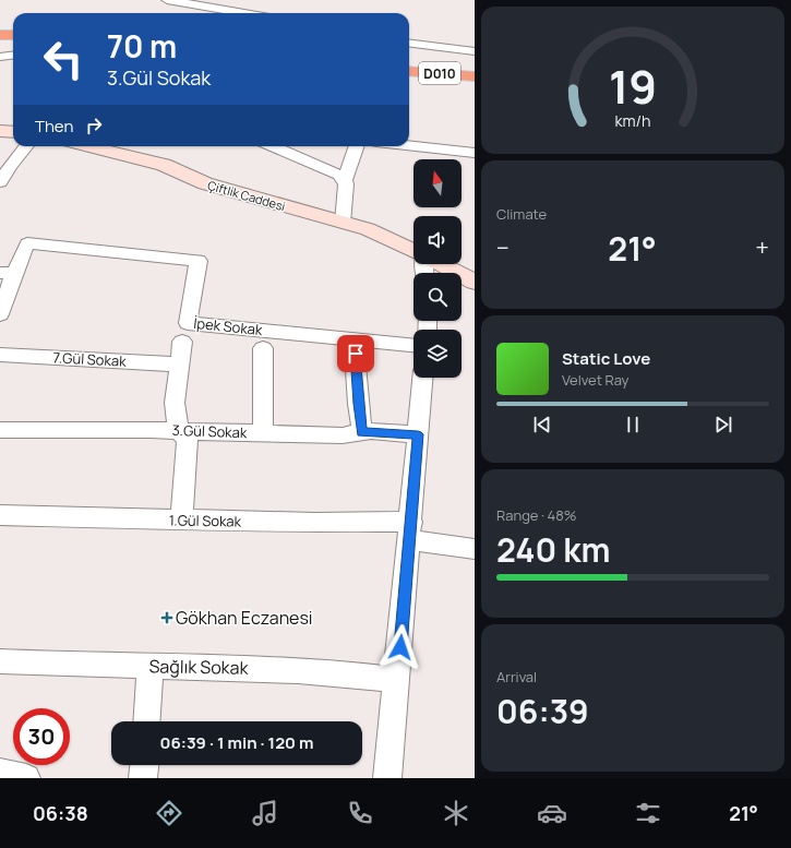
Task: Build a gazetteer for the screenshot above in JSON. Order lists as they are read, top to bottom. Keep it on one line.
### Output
{"streets":{"highway":["D010"],"street":["Çiftlik Caddesi","İpek Sokak","7.Gül Sokak","3.Gül Sokak","1.Gül Sokak","Sağlık Sokak"]},"places":{"health":["Gökhan Eczanesi"]},"north":"top","page":{"turn":["70 m","3.Gül Sokak"],"then":"Then","tile":["Climate",["Range · 48%","240 km"],["Arrival","06:39"]],"heat":["−","21°","+"],"song":["Static Love","Velvet Ray"],"limit":"30","trip":"06:39 · 1 min · 120 m","tabs":["06:38","21°"],"gauge":["19","km/h"]}}
